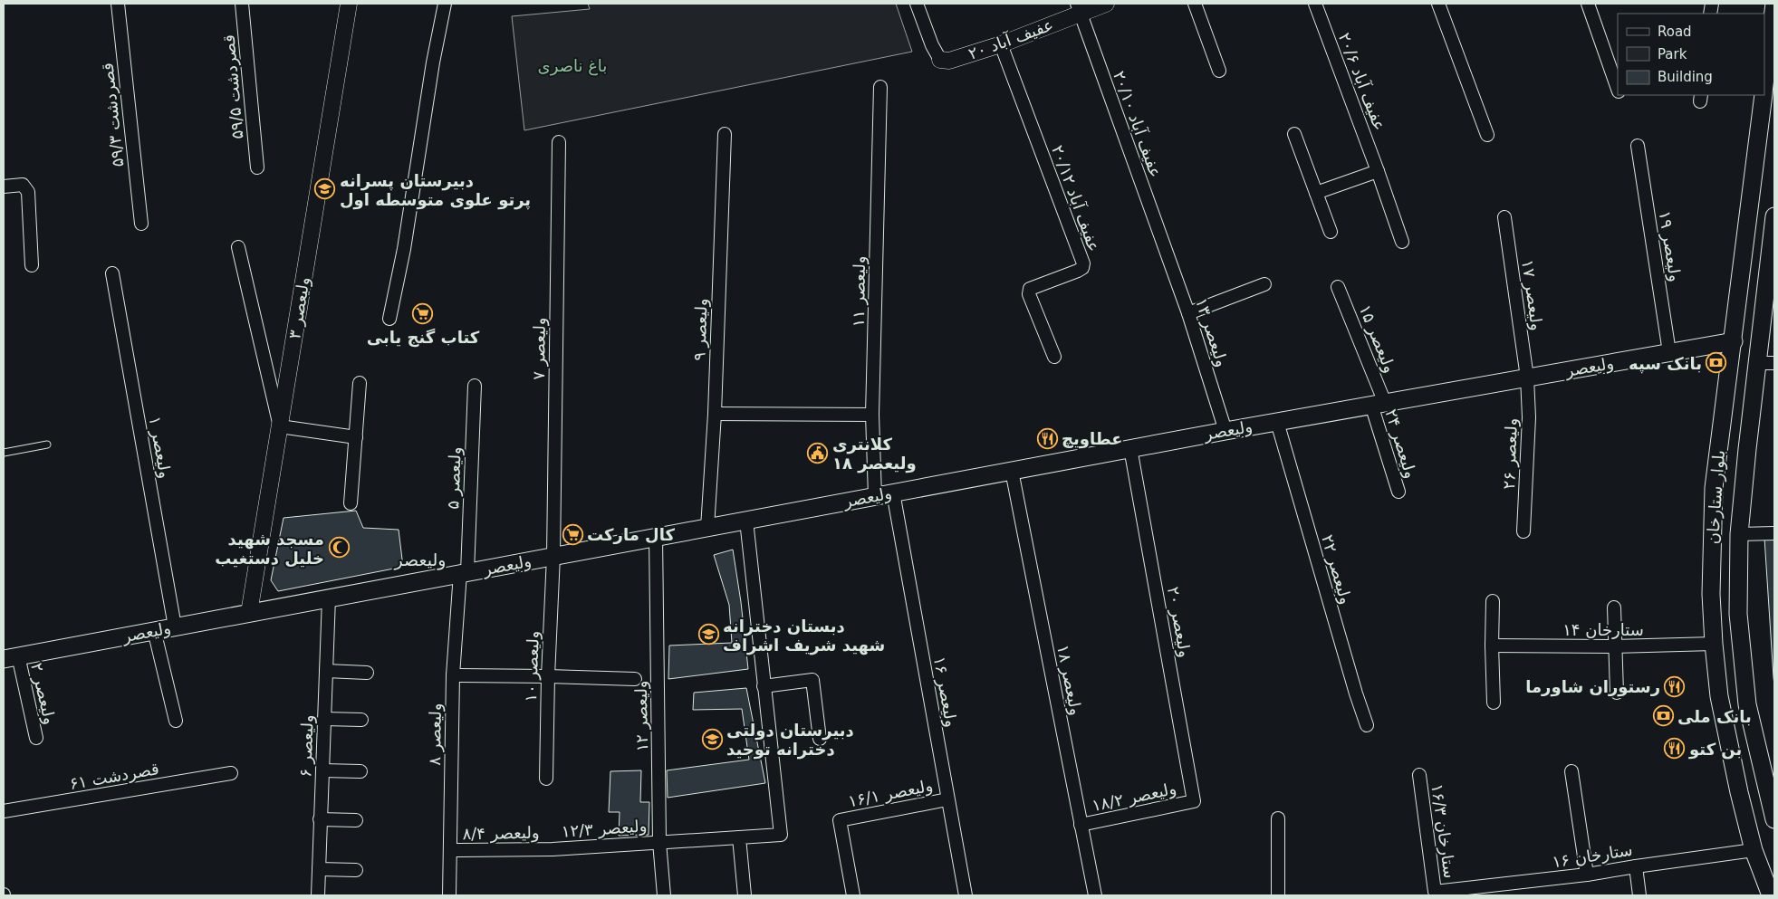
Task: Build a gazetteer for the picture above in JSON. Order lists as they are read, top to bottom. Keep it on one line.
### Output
{"streets":{"main road":["ولیعصر","بلوار ستارخان"],"street":["عفیف آباد ۲۰","عفیف آباد ۲۰/۶","۵۹/۵ قصردشت","۵۹/۳ قصردشت","عفیف آباد ۲۰/۱۰","عفیف آباد ۲۰/۱۲","۱۹ ولیعصر","۱۱ ولیعصر","۱۷ ولیعصر","۳ ولیعصر","۹ ولیعصر","۱۳ ولیعصر","۱۵ ولیعصر","۷ ولیعصر","۲۴ ولیعصر","۱ ولیعصر","۲۶ ولیعصر","۵ ولیعصر","۲۲ ولیعصر","۲۰ ولیعصر","۱۴ ستارخان","۱۰ ولیعصر","۱۸ ولیعصر","۱۶ ولیعصر","۲ ولیعصر","۱۲ ولیعصر","۸ ولیعصر","۶ ولیعصر","۶۱ قصردشت","۱۶/۱ ولیعصر","۱۸/۲ ولیعصر","۱۲/۳ ولیعصر","۱۶/۳ ستارخان","۸/۴ ولیعصر","۱۶ ستارخان"]},"crossings":[["عفیف آباد ۲۰","عفیف آباد ۲۰/۱۰"],["عفیف آباد ۲۰","عفیف آباد ۲۰/۱۲"],["عفیف آباد ۲۰/۱۰","۱۳ ولیعصر"],["۱۹ ولیعصر","ولیعصر"],["۱۱ ولیعصر","ولیعصر"],["۱۷ ولیعصر","ولیعصر"],["۱۷ ولیعصر","۲۶ ولیعصر"],["۳ ولیعصر","ولیعصر"],["۹ ولیعصر","ولیعصر"],["۱۳ ولیعصر","ولیعصر"],["۱۵ ولیعصر","ولیعصر"],["۱۵ ولیعصر","۲۴ ولیعصر"],["۷ ولیعصر","ولیعصر"],["۷ ولیعصر","۱۰ ولیعصر"],["ولیعصر","۲۴ ولیعصر"],["ولیعصر","۱ ولیعصر"],["ولیعصر","۲۶ ولیعصر"],["ولیعصر","۵ ولیعصر"],["ولیعصر","بلوار ستارخان"],["ولیعصر","۲۲ ولیعصر"],["ولیعصر","۲۰ ولیعصر"],["ولیعصر","۱۰ ولیعصر"],["ولیعصر","۱۸ ولیعصر"],["ولیعصر","۱۶ ولیعصر"],["ولیعصر","۲ ولیعصر"],["ولیعصر","۱۲ ولیعصر"],["ولیعصر","۸ ولیعصر"],["ولیعصر","۶ ولیعصر"],["۵ ولیعصر","۸ ولیعصر"],["بلوار ستارخان","۱۴ ستارخان"],["بلوار ستارخان","۱۶ ستارخان"],["۲۰ ولیعصر","۱۸/۲ ولیعصر"],["۱۸ ولیعصر","۱۸/۲ ولیعصر"],["۱۶ ولیعصر","۱۶/۱ ولیعصر"],["۱۲ ولیعصر","۱۲/۳ ولیعصر"],["۸ ولیعصر","۸/۴ ولیعصر"],["۱۲/۳ ولیعصر","۸/۴ ولیعصر"],["۱۶/۳ ستارخان","۱۶ ستارخان"]],"districts":["ولیعصر"],"parks":["باغ ناصری"],"places":{"school or university":["دبیرستان پسرانه پرتو علوی متوسطه اول","دبستان دخترانه شهید شریف اشراف","دبیرستان دولتی دخترانه توحید"],"supermarket":["کتاب گنج یابی","کال مارکت"],"bank":["بانک سپه","بانک ملی"],"restaurant":["عطاویچ","رستوران شاورما","بن کتو"],"public building":["کلانتری ۱۸ ولیعصر"],"mosque":["مسجد شهید خلیل دستغیب"]},"legend":["Road","Park","Building"]}
